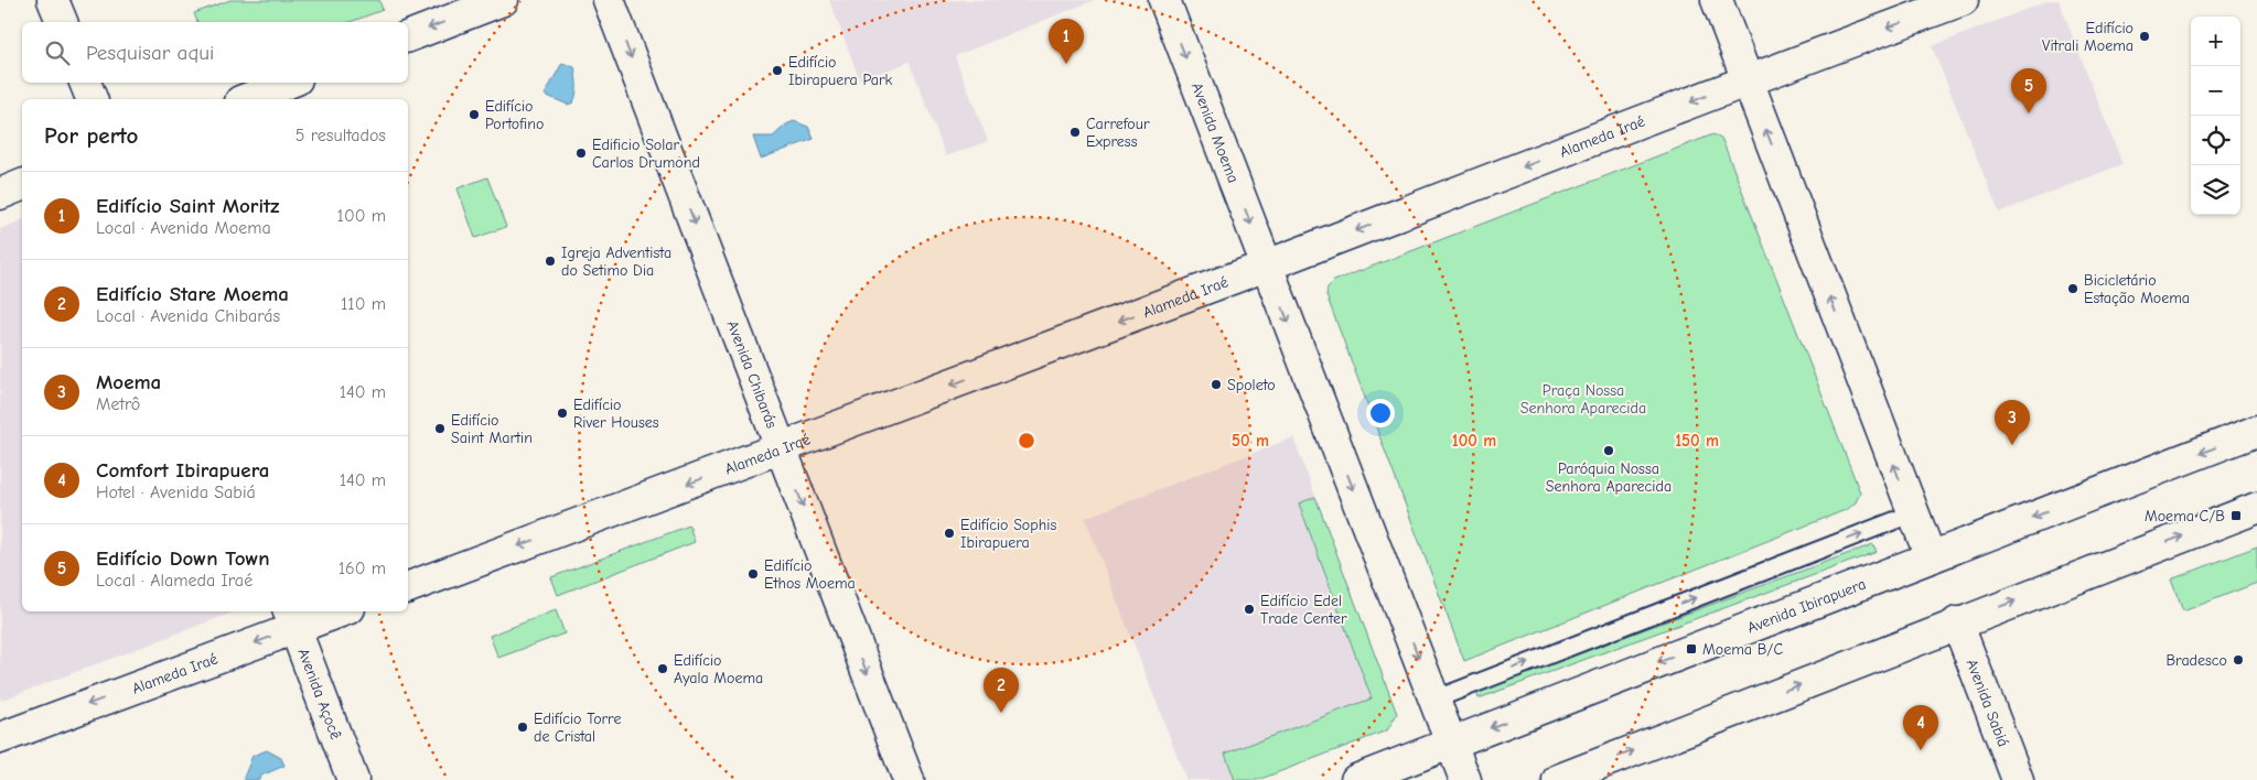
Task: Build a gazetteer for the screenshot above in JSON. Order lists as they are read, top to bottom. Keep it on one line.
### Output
{"streets":{"street":["Avenida Moema","Alameda Iraé","Avenida Chibarás","Avenida Ibirapuera","Avenida Açocê","Avenida Sabiá"]},"crossings":[["Avenida Moema","Alameda Iraé"],["Alameda Iraé","Avenida Chibarás"],["Alameda Iraé","Avenida Açocê"]],"one_way":["Avenida Moema","Alameda Iraé","Avenida Chibarás"],"parks":["Praça Nossa Senhora Aparecida"],"places":{"other":["Edifício Vitrali Moema","Edifício Ibirapuera Park","Edifício Portofino","Carrefour Express","Edificio Solar Carlos Drumond","Igreja Adventista do Setimo Dia","Bicicletário Estação Moema","Spoleto","Edifício River Houses","Edifício Saint Martin","Paróquia Nossa Senhora Aparecida","Edifício Sophis Ibirapuera","Edifício Ethos Moema","Edifício Edel Trade Center","Bradesco","Edifício Ayala Moema","Edifício Torre de Cristal"],"transit":["Moema C/B","Moema B/C"]},"page":{"map_buttons":["+","−"],"pins":["1","5","3","2","4"],"search":"Pesquisar aqui","heading":["Por perto","5 resultados"],"list":[{"mark":"1","name":"Edifício Saint Moritz","note":"Local · Avenida Moema","value":"100 m"},{"mark":"2","name":"Edifício Stare Moema","note":"Local · Avenida Chibarás","value":"110 m"},{"mark":"3","name":"Moema","note":"Metrô","value":"140 m"},{"mark":"4","name":"Comfort Ibirapuera","note":"Hotel · Avenida Sabiá","value":"140 m"},{"mark":"5","name":"Edifício Down Town","note":"Local · Alameda Iraé","value":"160 m"}]},"rings":["50 m","100 m","150 m"]}
